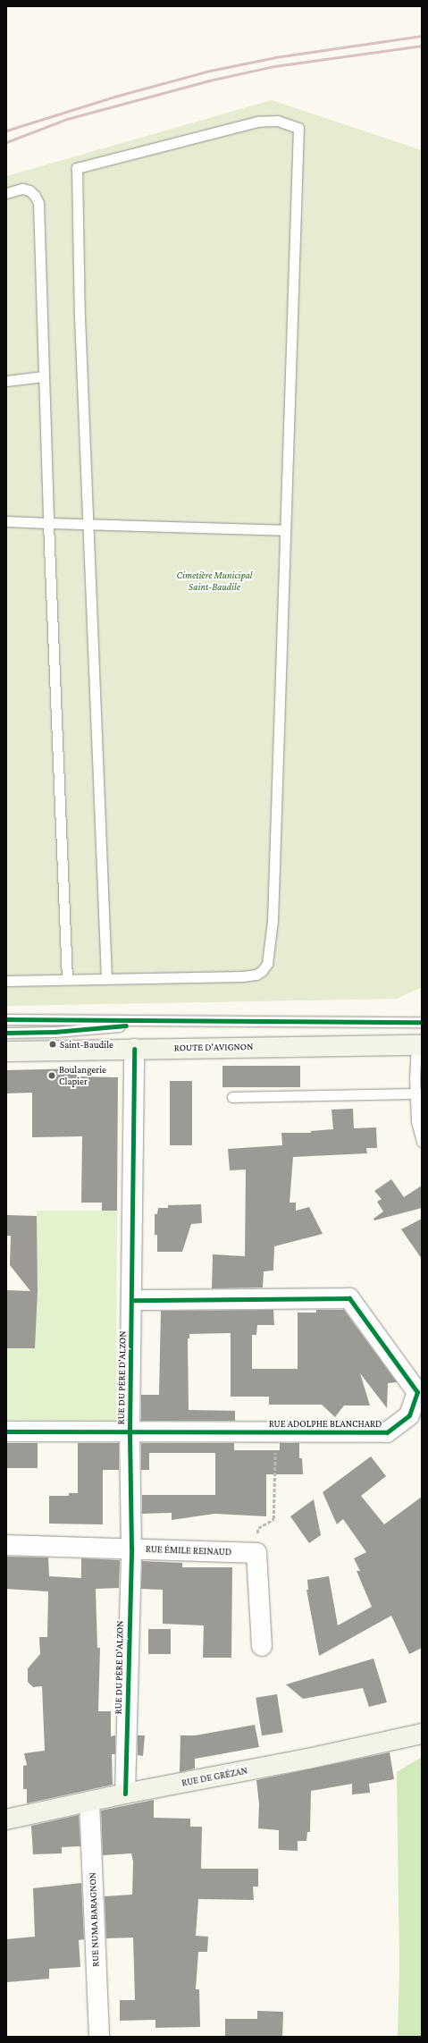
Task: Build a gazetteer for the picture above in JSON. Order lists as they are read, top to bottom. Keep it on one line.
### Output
{"streets":{"street":["ROUTE D'AVIGNON","RUE DU PÈRE D'ALZON","RUE ADOLPHE BLANCHARD","RUE ÉMILE REINAUD","RUE DE GRÉZAN","RUE NUMA BARAGNON"]},"crossings":[["ROUTE D'AVIGNON","RUE DU PÈRE D'ALZON"],["RUE DU PÈRE D'ALZON","RUE ADOLPHE BLANCHARD"],["RUE DU PÈRE D'ALZON","RUE ÉMILE REINAUD"],["RUE DU PÈRE D'ALZON","RUE DE GRÉZAN"],["RUE DE GRÉZAN","RUE NUMA BARAGNON"]],"parks":["Cimetière Municipal Saint-Baudile"],"places":["Saint-Baudile","Boulangerie Clapier"]}
